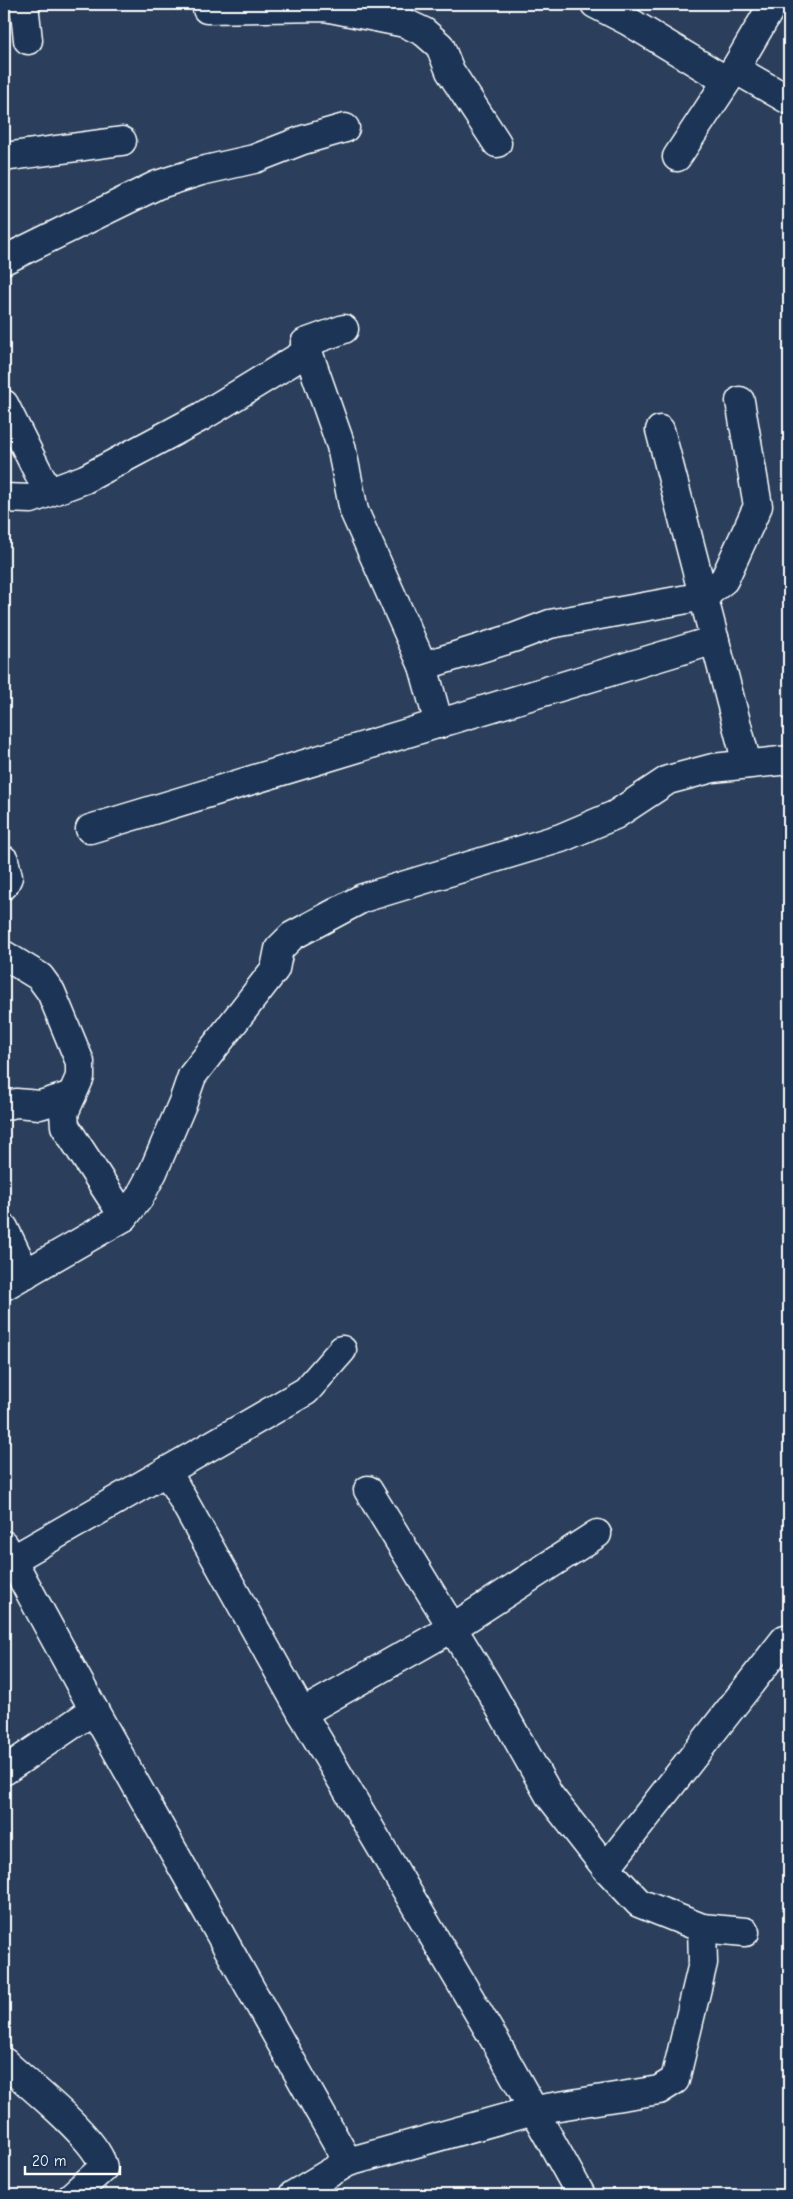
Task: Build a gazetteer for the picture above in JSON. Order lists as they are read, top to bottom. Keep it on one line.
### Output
{"scale_bar":"20 m"}
